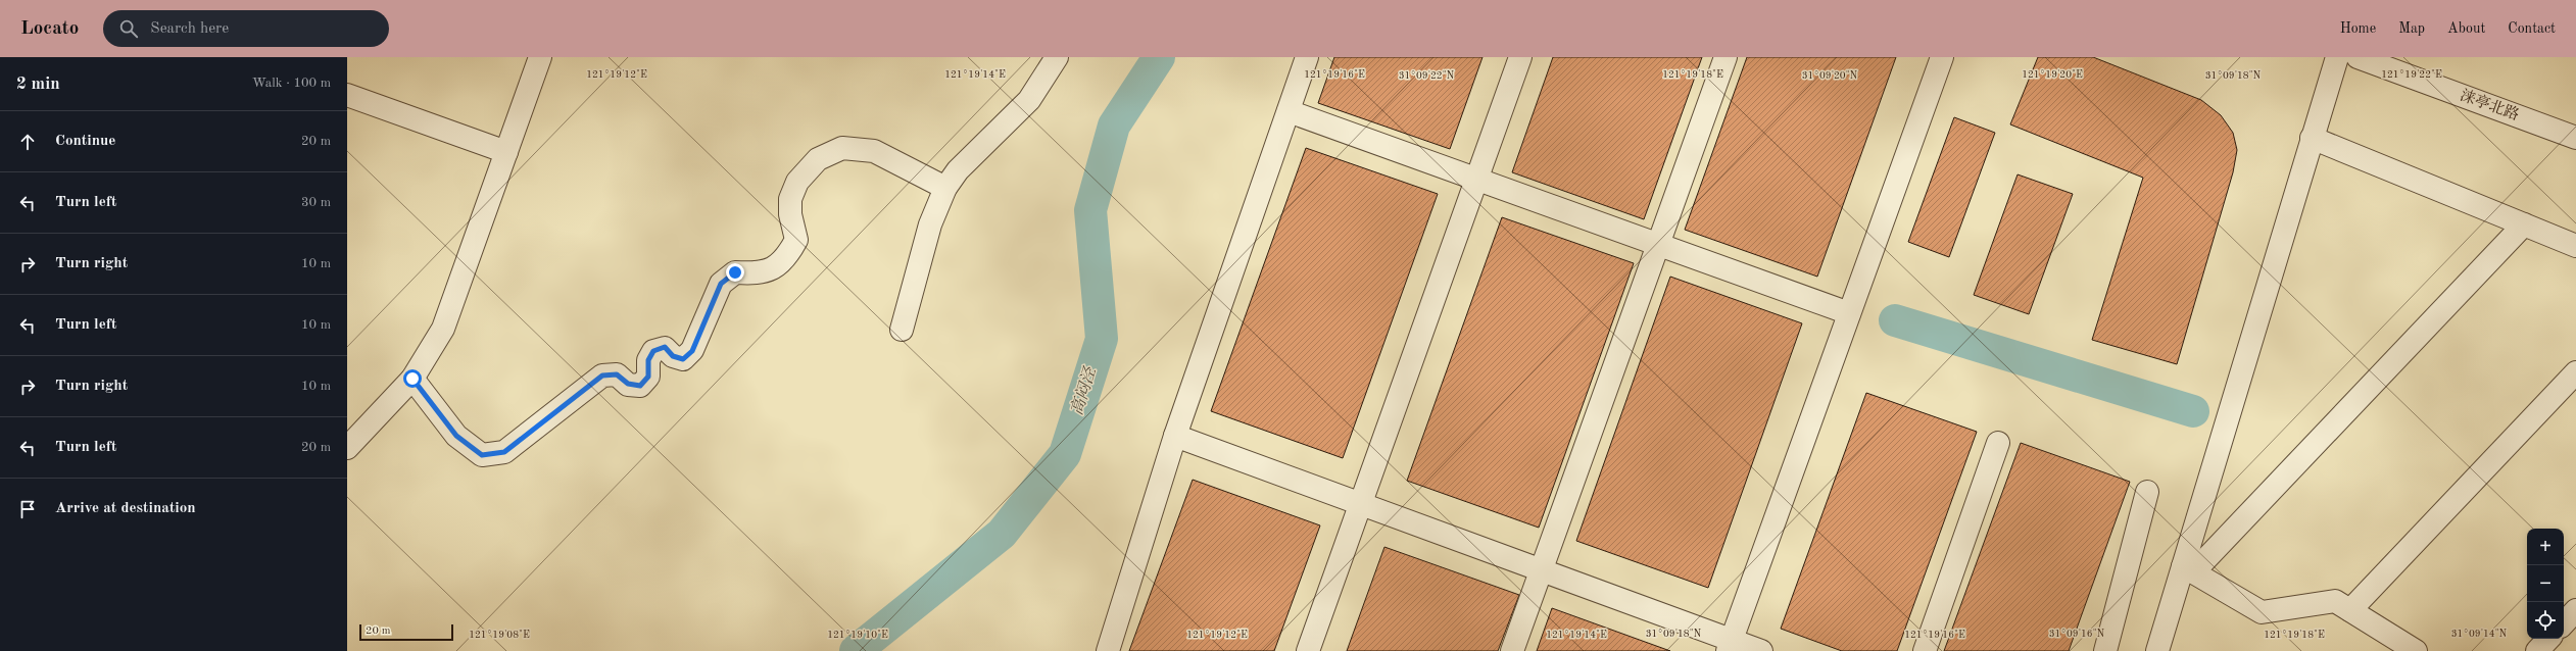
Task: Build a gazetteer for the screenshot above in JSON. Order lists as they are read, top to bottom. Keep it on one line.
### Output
{"streets":{"street":["涞亭北路"]},"water":["高闷泾"],"scale_bar":"20 m","page":{"header":"Locato","search":"Search here","nav":["Home","Map","About","Contact"],"heading":["2 min","Walk · 100 m"],"list":[["Continue","20 m"],["Turn left","30 m"],["Turn right","10 m"],["Turn left","10 m"],["Turn right","10 m"],["Turn left","20 m"],"Arrive at destination"],"map_buttons":["+","−"],"scale":"20 m"},"coordinates":["121°19'20\"E","121°19'12\"E","121°19'14\"E","121°19'16\"E","121°19'18\"E","121°19'22\"E","31°09'22\"N","31°09'20\"N","31°09'18\"N","31°09'16\"N","31°09'14\"N","121°19'08\"E","121°19'10\"E"]}
